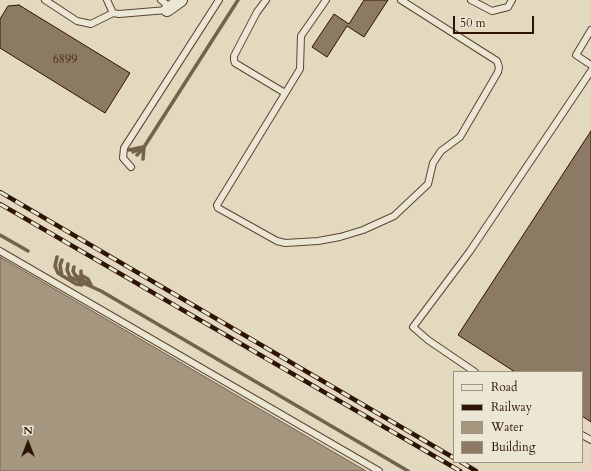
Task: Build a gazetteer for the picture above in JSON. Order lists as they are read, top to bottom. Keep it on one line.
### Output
{"house_numbers":["6899"],"legend":["Road","Railway","Water","Building"],"scale_bar":"50 m","north":"top"}
